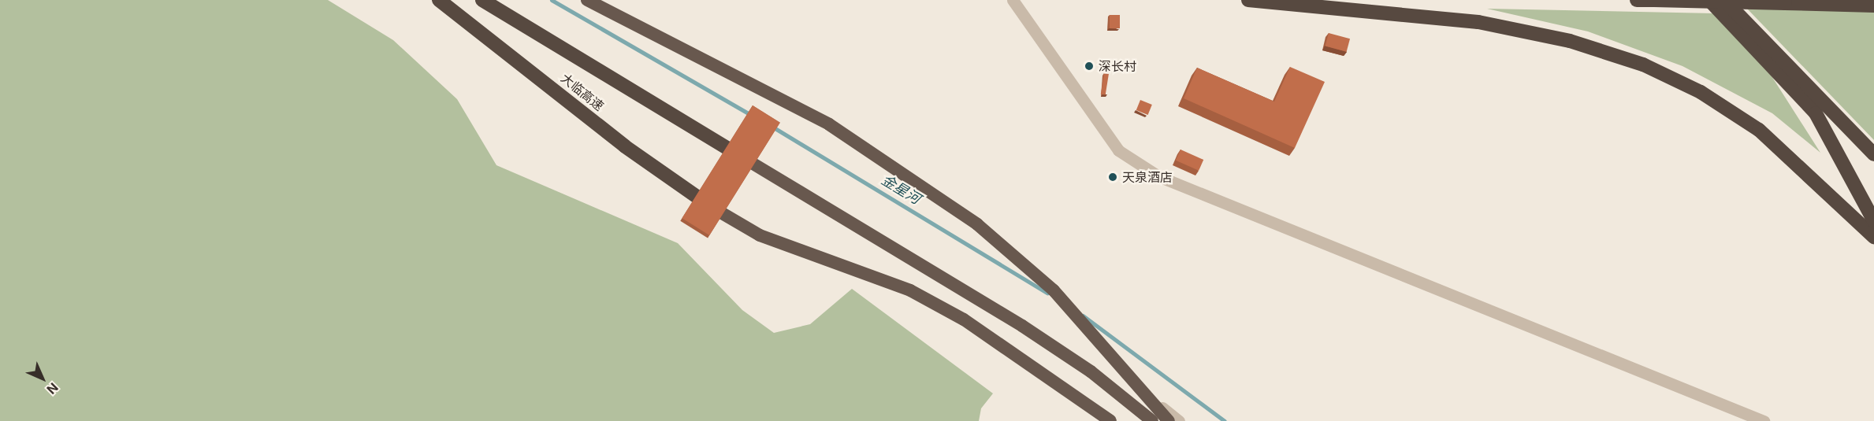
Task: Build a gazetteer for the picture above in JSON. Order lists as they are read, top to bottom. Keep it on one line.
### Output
{"streets":{"highway":["大临高速"]},"water":["金星河"],"places":["深长村","天泉酒店"],"north":"bottom right"}
